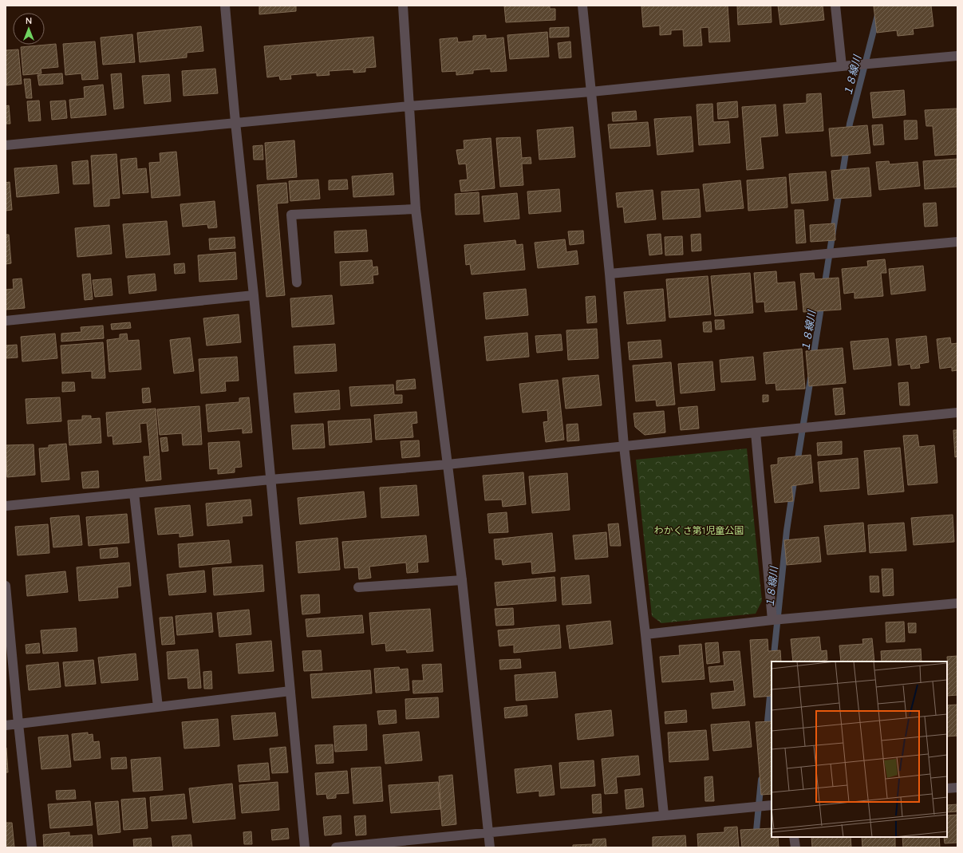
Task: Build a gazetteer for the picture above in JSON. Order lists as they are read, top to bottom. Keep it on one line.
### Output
{"water":["１８線川"],"parks":["わかくさ第1児童公園"],"north":"top"}
